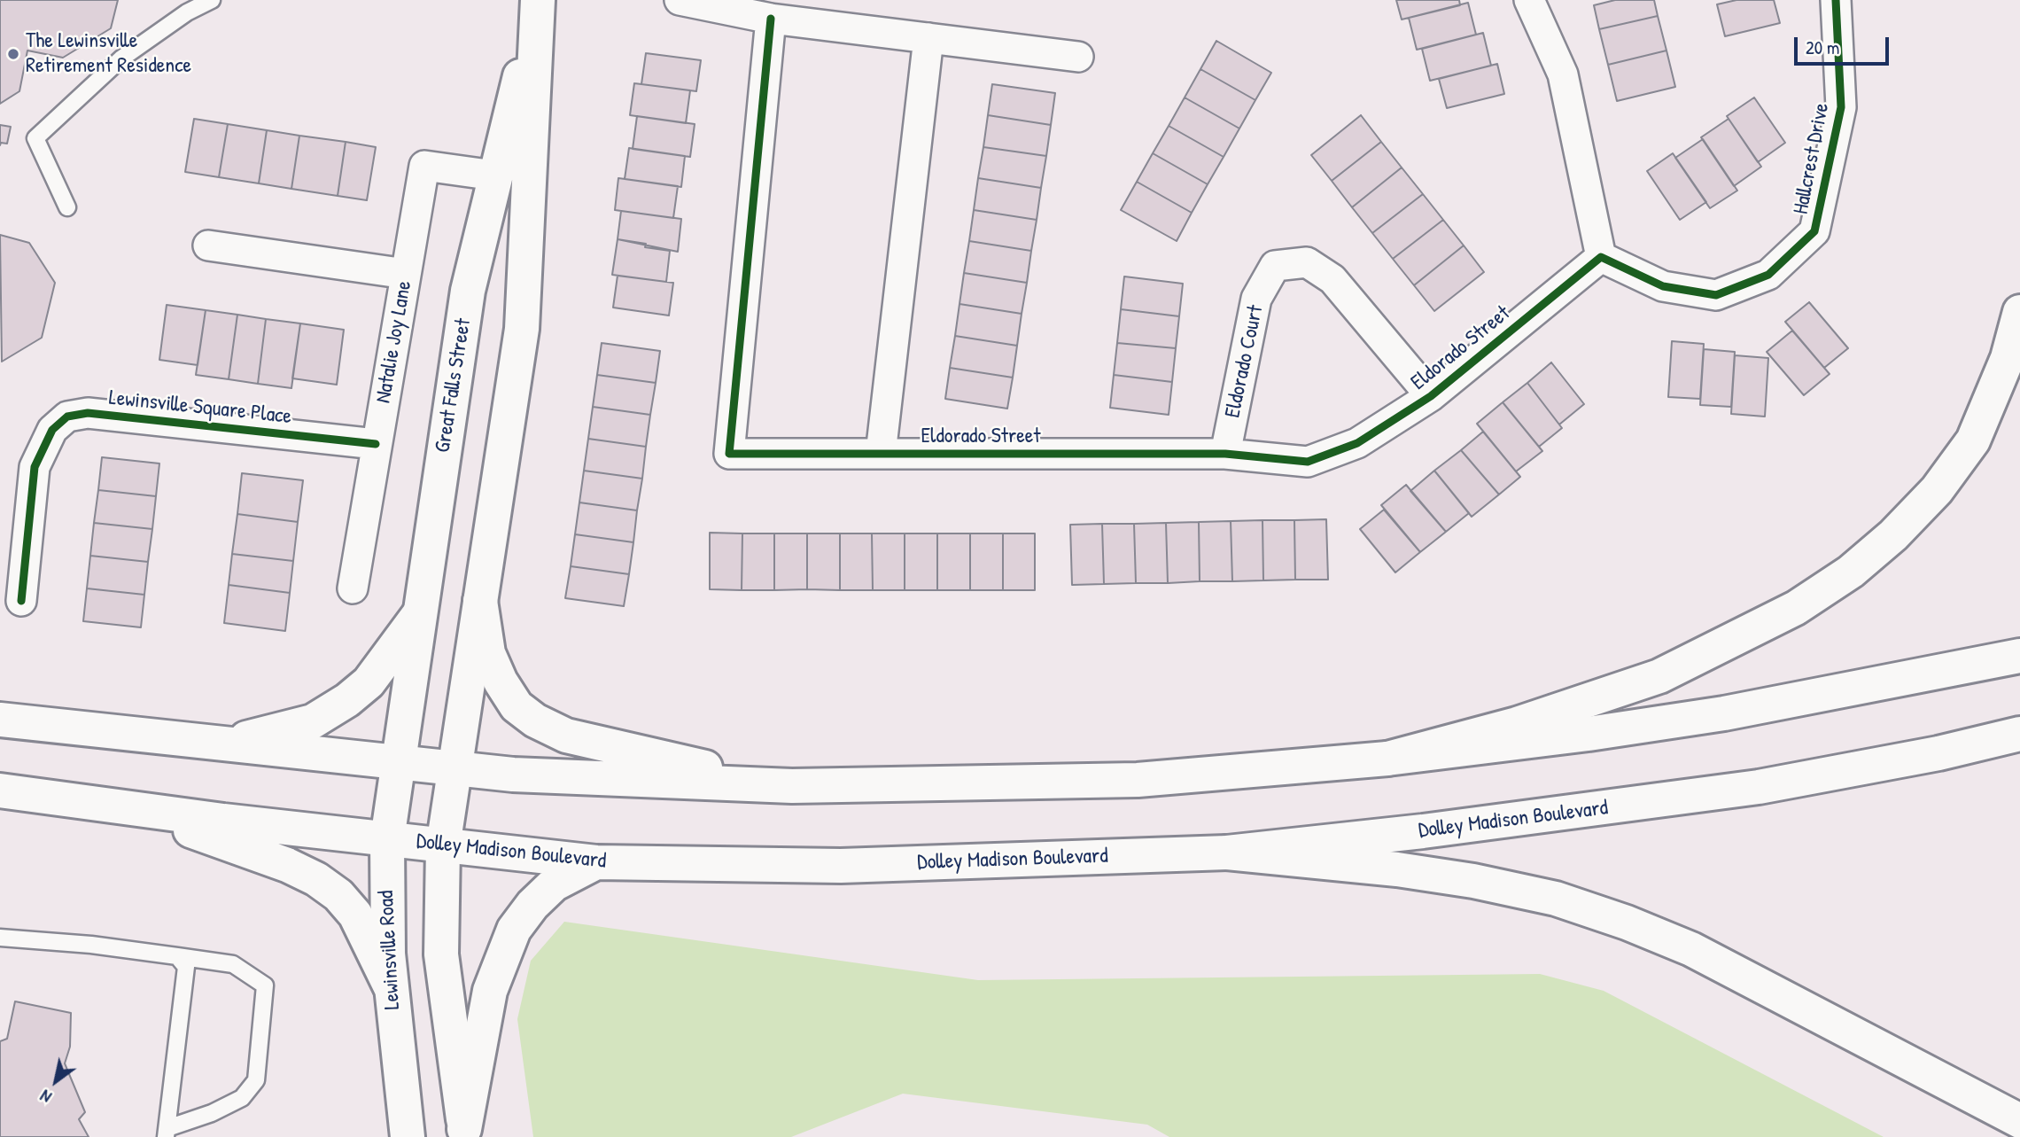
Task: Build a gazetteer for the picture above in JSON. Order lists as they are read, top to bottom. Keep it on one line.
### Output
{"streets":{"main road":["Great Falls Street","Dolley Madison Boulevard","Lewinsville Road"],"street":["Hallcrest Drive","Natalie Joy Lane","Eldorado Street","Eldorado Court","Lewinsville Square Place"]},"crossings":[["Hallcrest Drive","Eldorado Street"],["Natalie Joy Lane","Great Falls Street"],["Natalie Joy Lane","Lewinsville Square Place"],["Eldorado Street","Eldorado Court"],["Great Falls Street","Lewinsville Road"],["Dolley Madison Boulevard","Lewinsville Road"]],"places":["The Lewinsville Retirement Residence"],"scale_bar":"20 m","north":"bottom left"}
